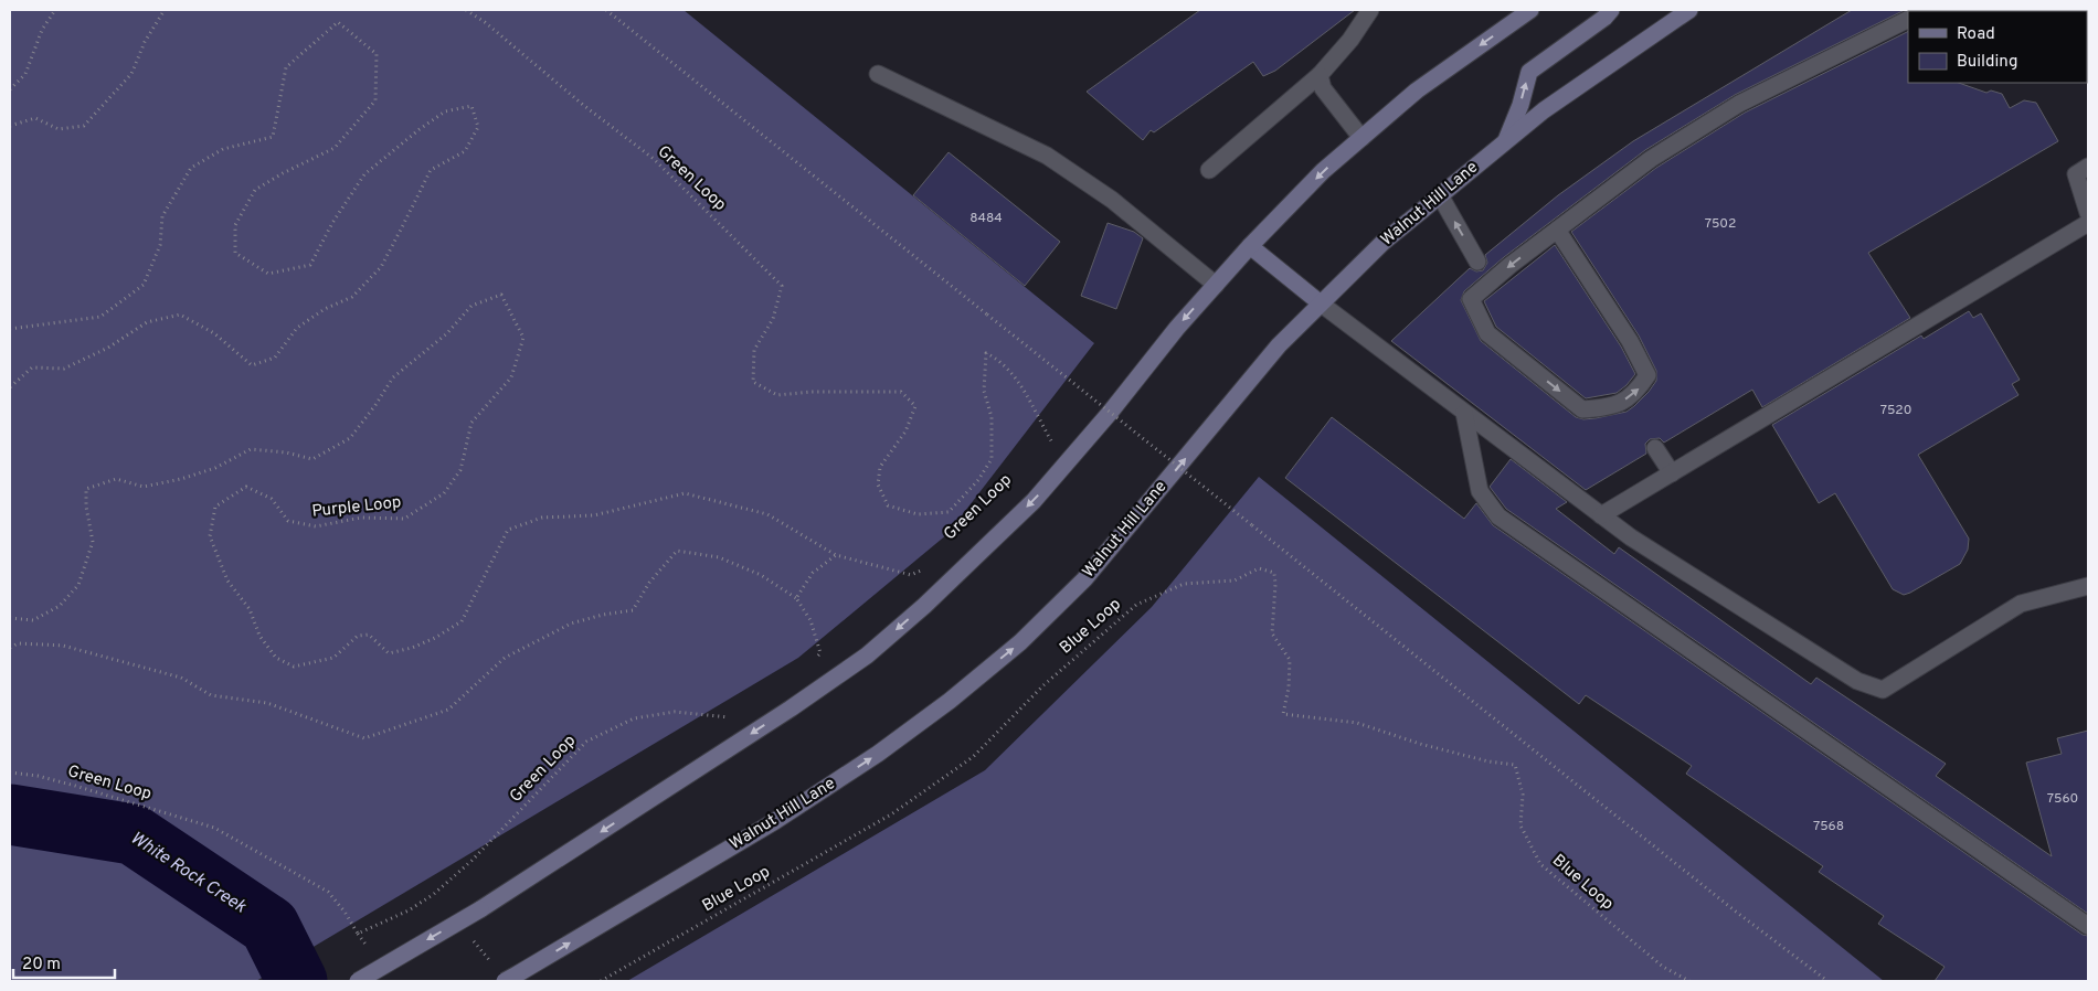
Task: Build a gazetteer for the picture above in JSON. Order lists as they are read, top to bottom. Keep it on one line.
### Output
{"streets":{"main road":["Walnut Hill Lane"],"path":["Green Loop","Purple Loop","Blue Loop"]},"water":["White Rock Creek"],"house_numbers":["8484","7502","7520","7560","7568"],"legend":["Road","Building"],"scale_bar":"20 m"}
